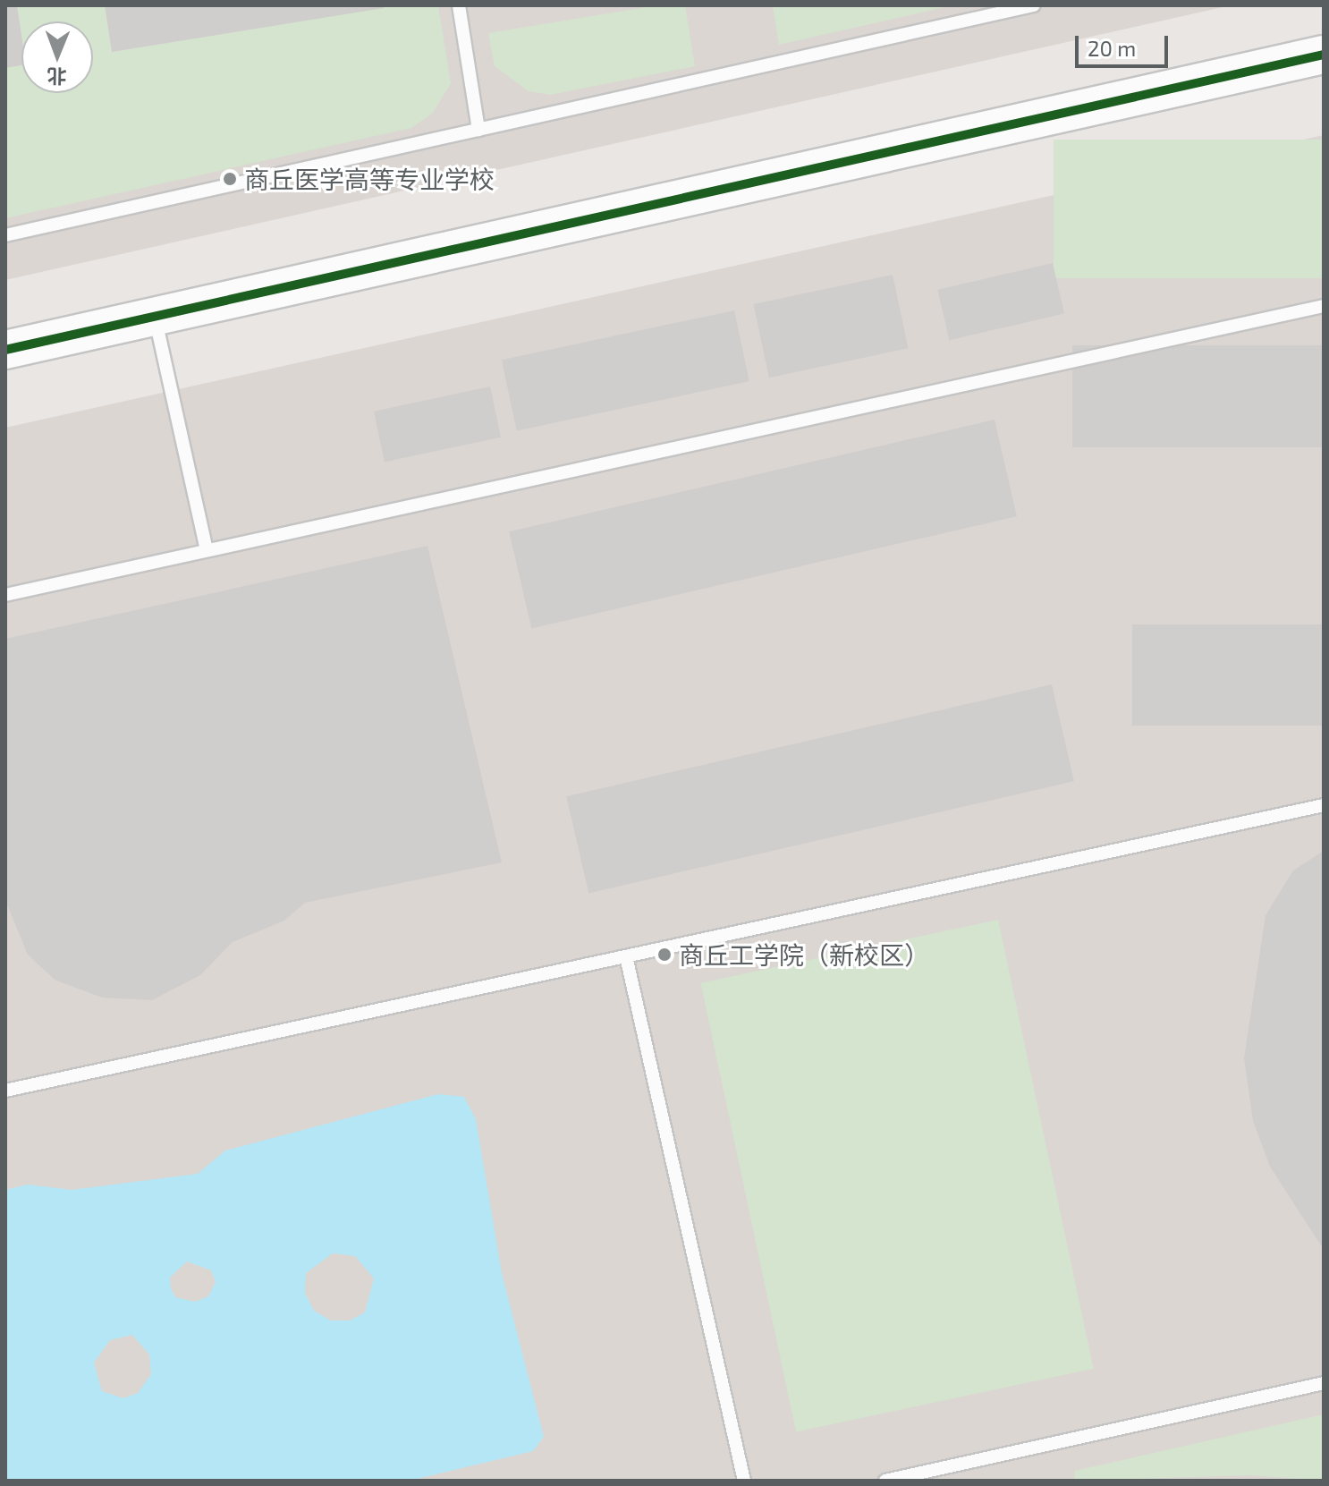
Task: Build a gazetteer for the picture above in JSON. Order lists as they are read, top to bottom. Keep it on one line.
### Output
{"places":["商丘医学高等专业学校","商丘工学院（新校区）"],"scale_bar":"20 m","north":"bottom"}
